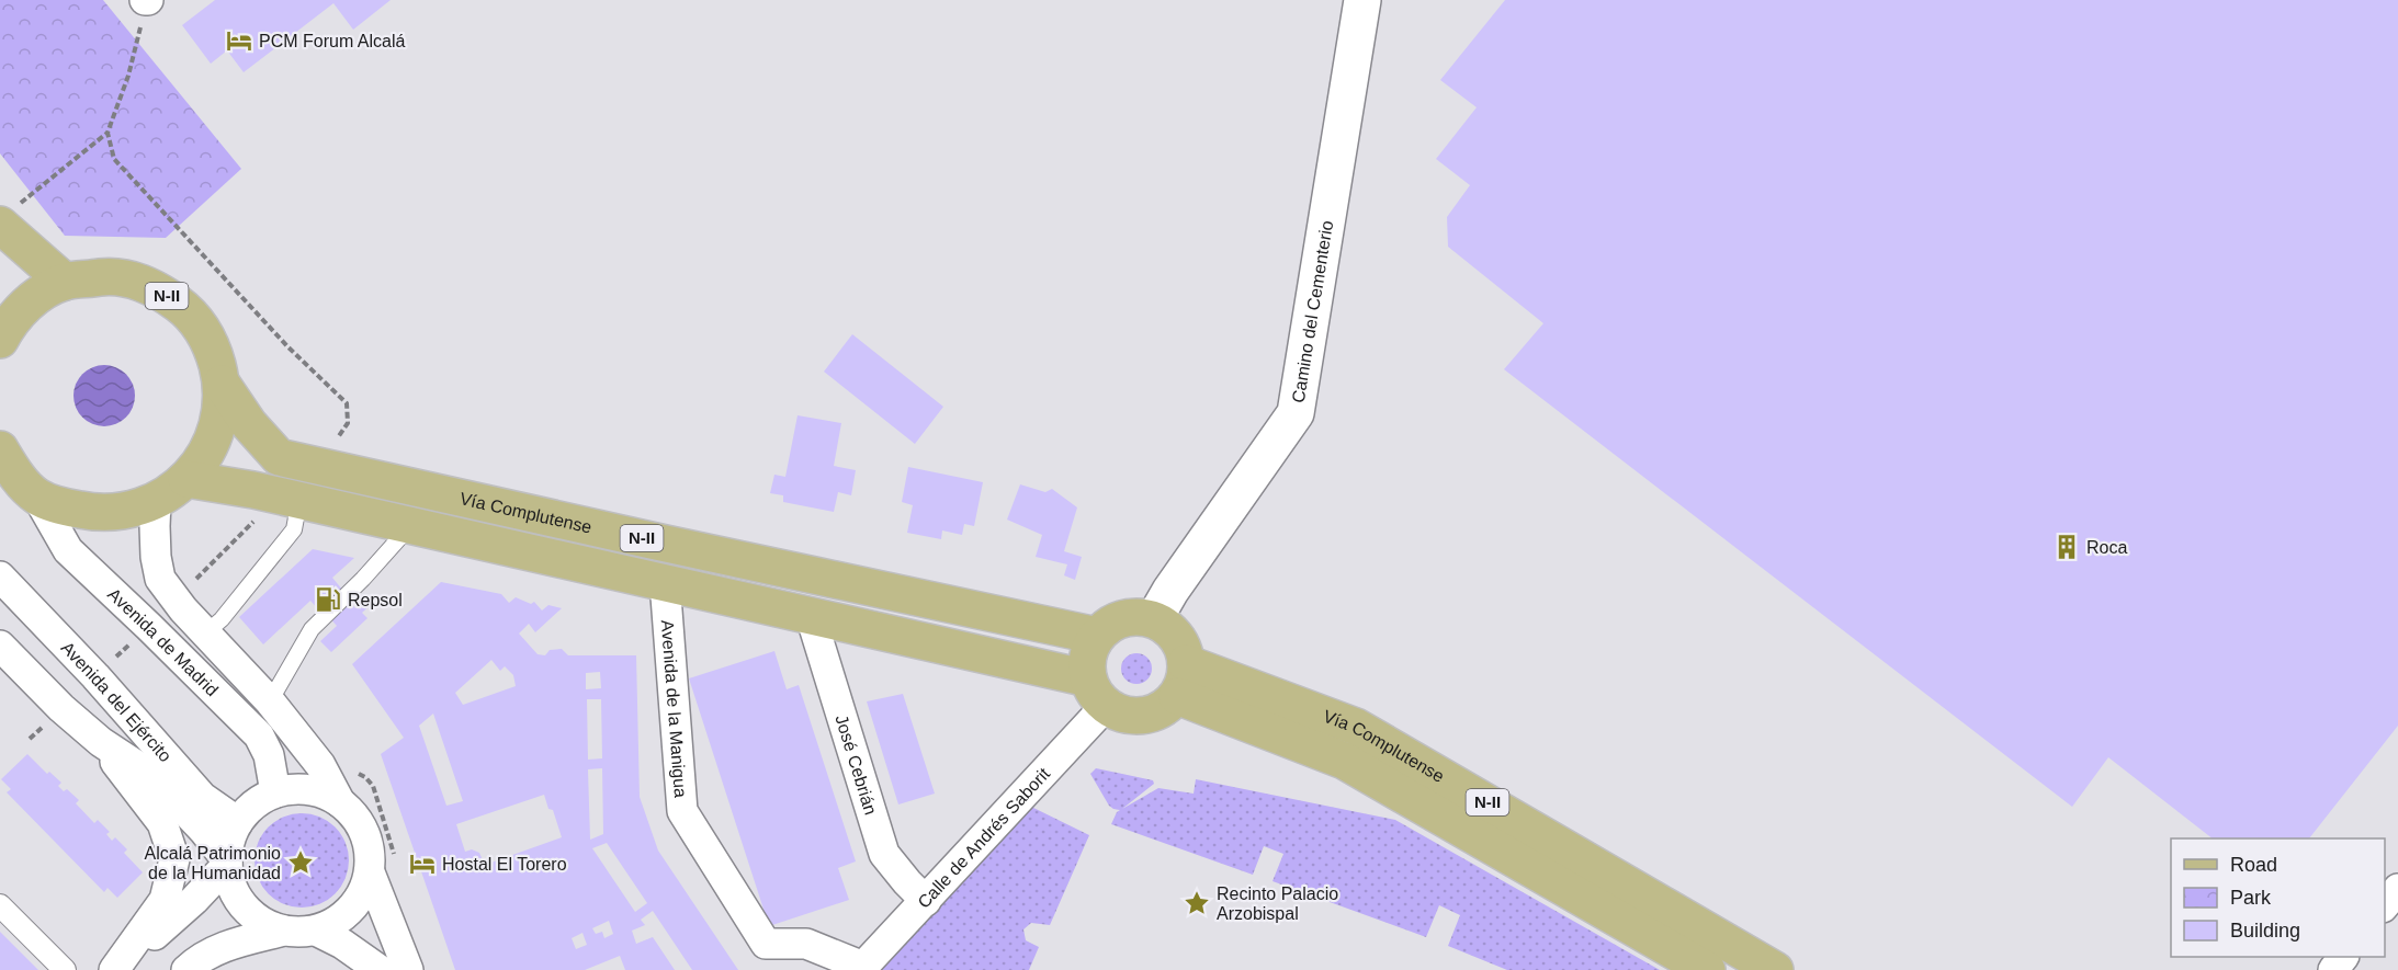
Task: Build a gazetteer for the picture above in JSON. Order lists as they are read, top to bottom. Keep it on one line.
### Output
{"streets":{"main road":["N-II","Vía Complutense"],"street":["Camino del Cementerio","Avenida de Madrid","Avenida del Ejército","Avenida de la Manigua","José Cebrián","Calle de Andrés Saborit"]},"crossings":[["N-II","Camino del Cementerio"],["N-II","Vía Complutense"],["N-II","Avenida de Madrid"],["N-II","Avenida de la Manigua"],["N-II","José Cebrián"],["N-II","Calle de Andrés Saborit"],["Camino del Cementerio","Vía Complutense"],["Camino del Cementerio","Calle de Andrés Saborit"],["Vía Complutense","Calle de Andrés Saborit"],["Avenida de Madrid","Avenida del Ejército"],["Avenida de la Manigua","Calle de Andrés Saborit"],["José Cebrián","Calle de Andrés Saborit"]],"places":{"hotel":["PCM Forum Alcalá","Hostal El Torero"],"building":["Roca"],"fuel station":["Repsol"],"place":["Alcalá Patrimonio de la Humanidad","Recinto Palacio Arzobispal"]},"legend":["Road","Park","Building"]}
